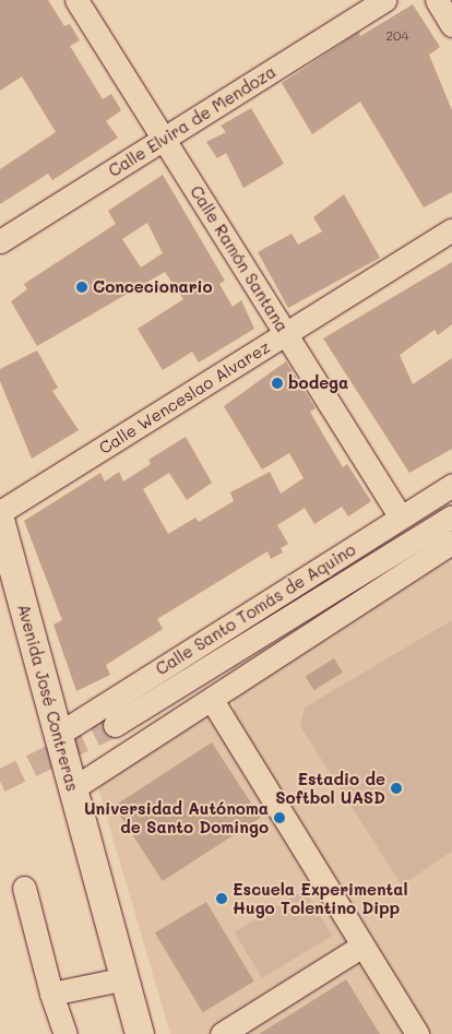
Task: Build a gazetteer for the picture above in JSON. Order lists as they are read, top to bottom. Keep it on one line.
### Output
{"streets":{"main road":["Avenida José Contreras"],"street":["Calle Elvira de Mendoza","Calle Ramón Santana","Calle Wenceslao Alvarez","Calle Santo Tomás de Aquino"]},"crossings":[["Calle Elvira de Mendoza","Calle Ramón Santana"],["Calle Ramón Santana","Calle Wenceslao Alvarez"],["Calle Ramón Santana","Calle Santo Tomás de Aquino"],["Calle Santo Tomás de Aquino","Avenida José Contreras"]],"places":["Concecionario","bodega","Estadio de Softbol UASD","Universidad Autónoma de Santo Domingo","Escuela Experimental Hugo Tolentino Dipp"],"house_numbers":["204"]}
